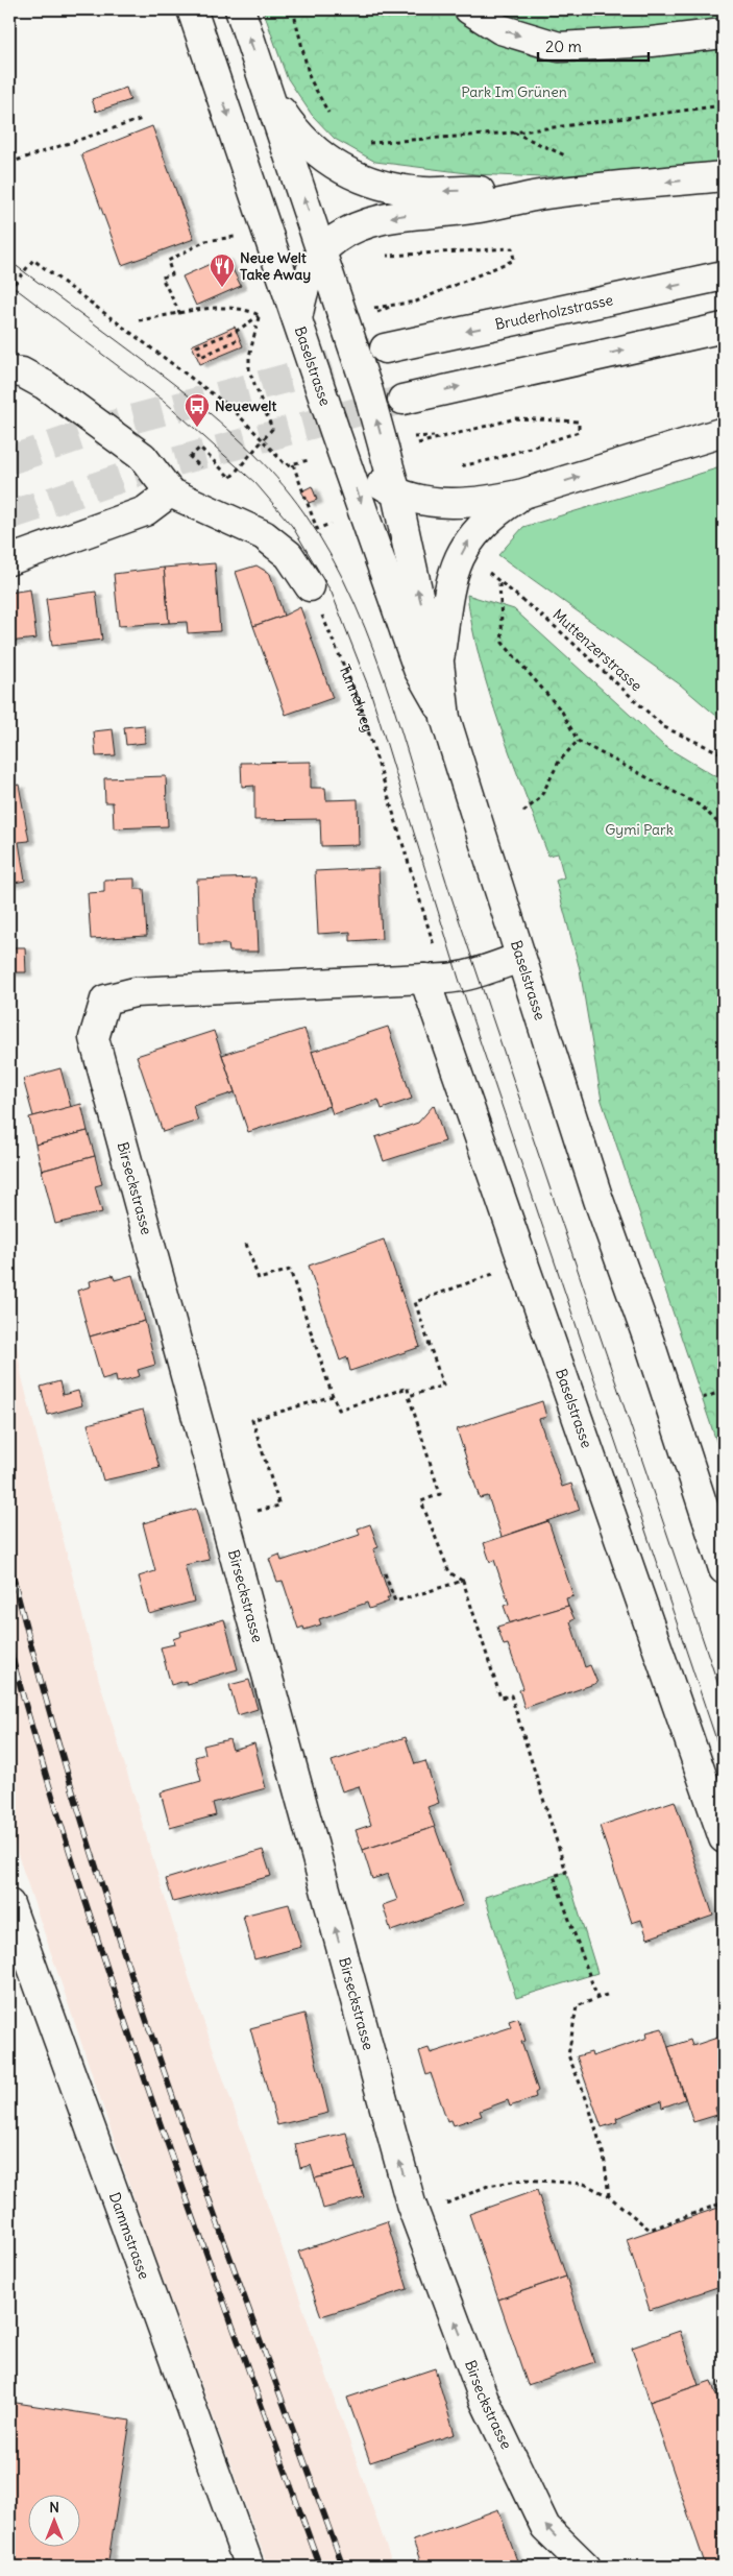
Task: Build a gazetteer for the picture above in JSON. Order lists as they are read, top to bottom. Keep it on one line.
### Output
{"streets":{"main road":["Bruderholzstrasse","Baselstrasse","Birseckstrasse","Dammstrasse"],"path":["Muttenzerstrasse","Tunnelweg"]},"crossings":[["Baselstrasse","Tunnelweg"],["Baselstrasse","Birseckstrasse"],["Tunnelweg","Birseckstrasse"]],"one_way":["Birseckstrasse"],"parks":["Park Im Grünen","Gymi Park"],"places":{"restaurant":["Neue Welt Take Away"],"bus stop":["Neuewelt"]},"scale_bar":"20 m","north":"top"}
